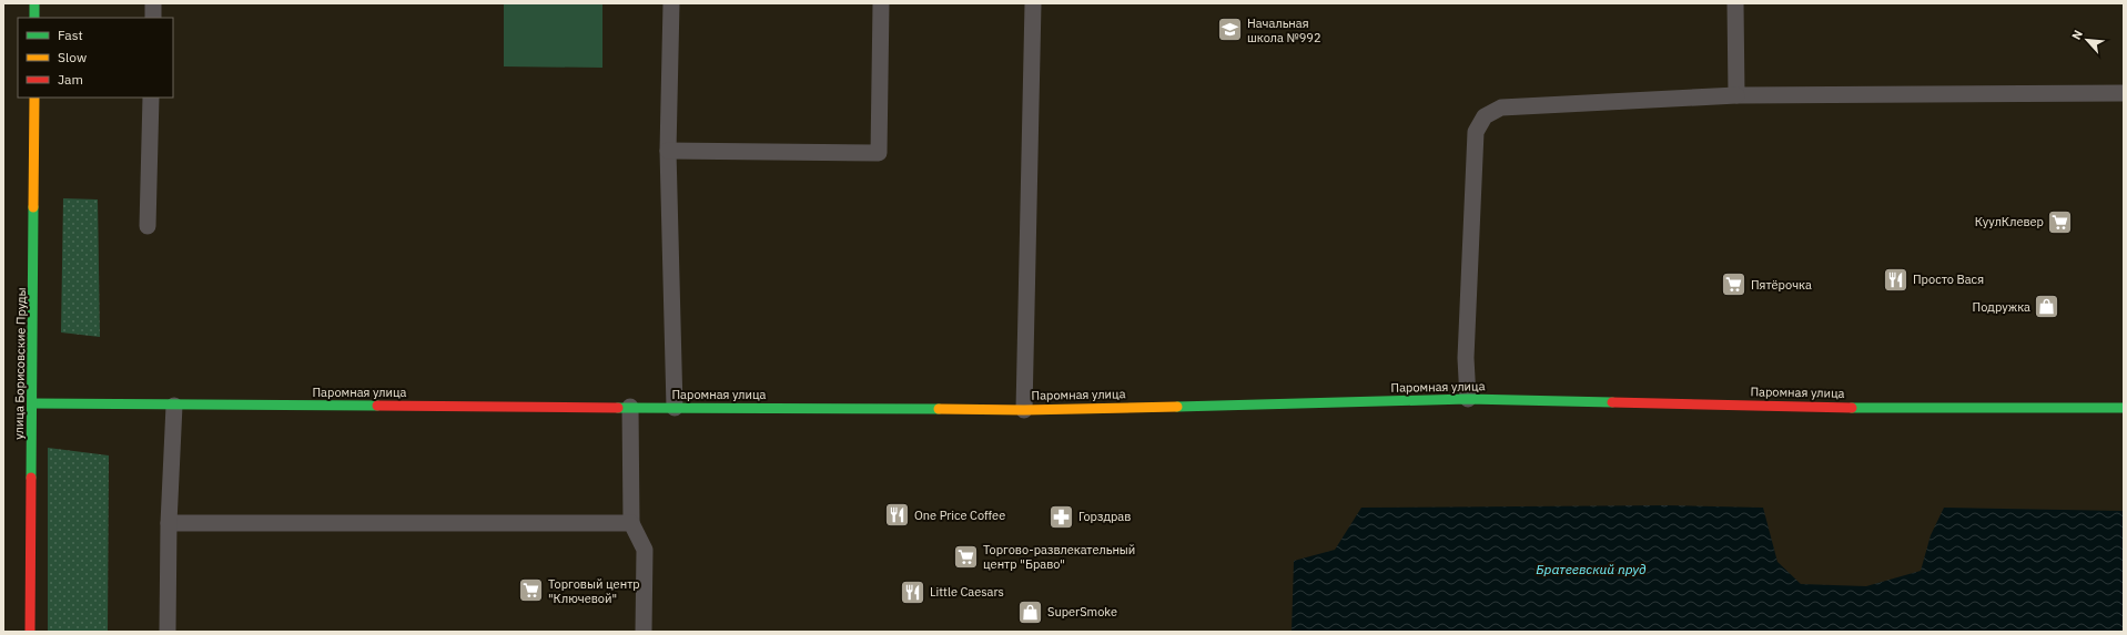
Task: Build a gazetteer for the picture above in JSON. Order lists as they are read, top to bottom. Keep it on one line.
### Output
{"streets":{"street":["улица Борисовские Пруды","Паромная улица"]},"crossings":[["улица Борисовские Пруды","Паромная улица"]],"water":["Братеевский пруд"],"places":{"school or university":["Начальная школа №992"],"supermarket":["КуулКлевер","Пятёрочка","Торгово-развлекательный центр \"Браво\"","Торговый центр \"Ключевой\""],"restaurant":["Просто Вася","One Price Coffee","Little Caesars"],"shop":["Подружка","SuperSmoke"],"pharmacy":["Горздрав"]},"legend":["Fast","Slow","Jam"],"north":"top left"}
